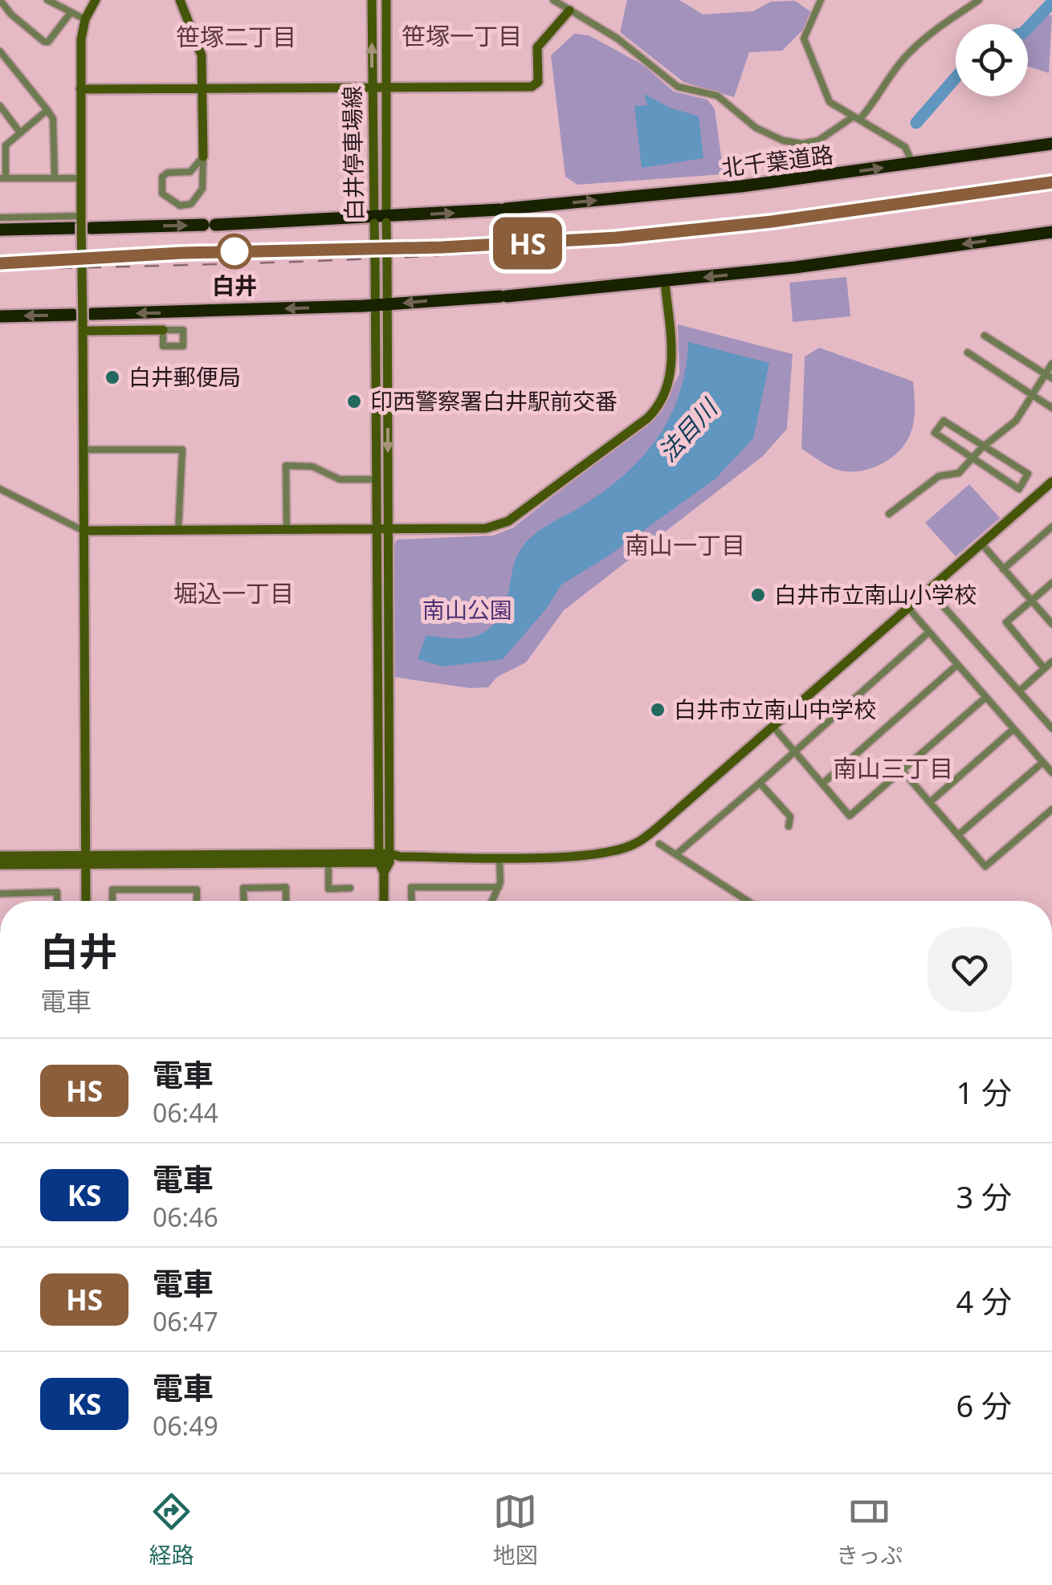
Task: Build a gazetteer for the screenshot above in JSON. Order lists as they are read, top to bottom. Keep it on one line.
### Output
{"streets":{"highway":["北千葉道路"],"street":["白井停車場線"]},"crossings":[["白井停車場線","北千葉道路"]],"districts":["笹塚一丁目","笹塚二丁目","南山一丁目","堀込一丁目","南山三丁目"],"water":["法目川"],"parks":["南山公園"],"places":["白井","白井郵便局","印西警察署白井駅前交番","白井市立南山小学校","白井市立南山中学校"],"page":{"on_map":"HS","heading":["白井","電車"],"list":[{"mark":"HS","name":"電車","note":"06:44","value":"1 分"},{"mark":"KS","name":"電車","note":"06:46","value":"3 分"},{"mark":"HS","name":"電車","note":"06:47","value":"4 分"},{"mark":"KS","name":"電車","note":"06:49","value":"6 分"}],"tabs":["経路","地図","きっぷ"]}}
